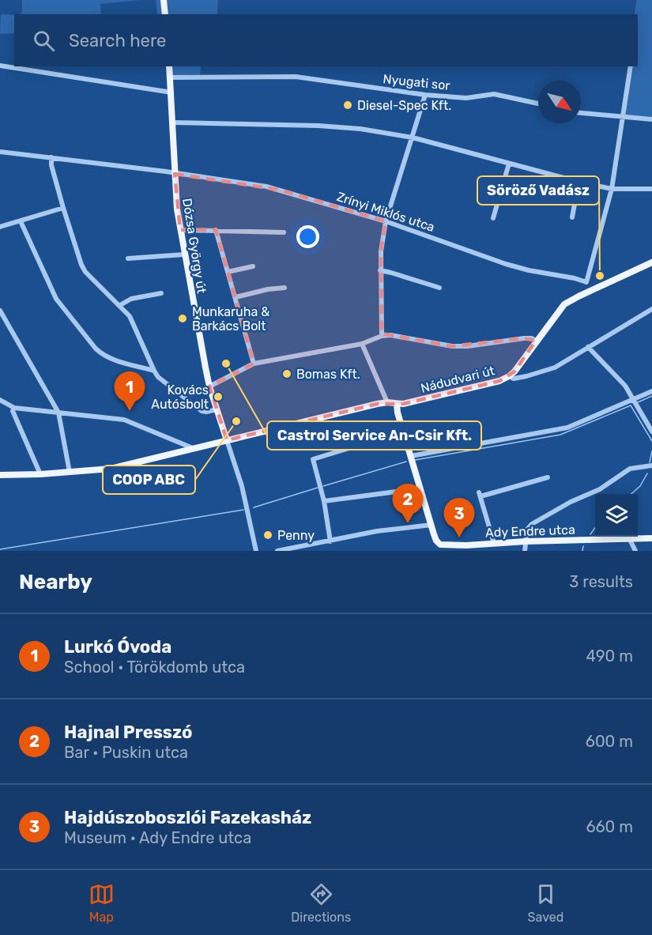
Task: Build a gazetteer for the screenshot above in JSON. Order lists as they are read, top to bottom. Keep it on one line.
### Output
{"streets":{"main road":["Dózsa György út","Nádudvari út","Ady Endre utca"],"street":["Nyugati sor","Zrínyi Miklós utca"]},"crossings":[["Nyugati sor","Dózsa György út"],["Zrínyi Miklós utca","Dózsa György út"],["Dózsa György út","Nádudvari út"]],"places":["Diesel-Spec Kft.","Söröző Vadász","Munkaruha & Barkács Bolt","Castrol Service An-Csir Kft.","Bomas Kft.","Kovács Autósbolt","COOP ABC","Penny"],"north":"bottom right","page":{"search":"Search here","pins":["1","2","3"],"heading":["Nearby","3 results"],"list":[{"mark":"1","name":"Lurkó Óvoda","note":"School · Törökdomb utca","value":"490 m"},{"mark":"2","name":"Hajnal Presszó","note":"Bar · Puskin utca","value":"600 m"},{"mark":"3","name":"Hajdúszoboszlói Fazekasház","note":"Museum · Ady Endre utca","value":"660 m"}],"nav":["Map","Directions","Saved"]}}
